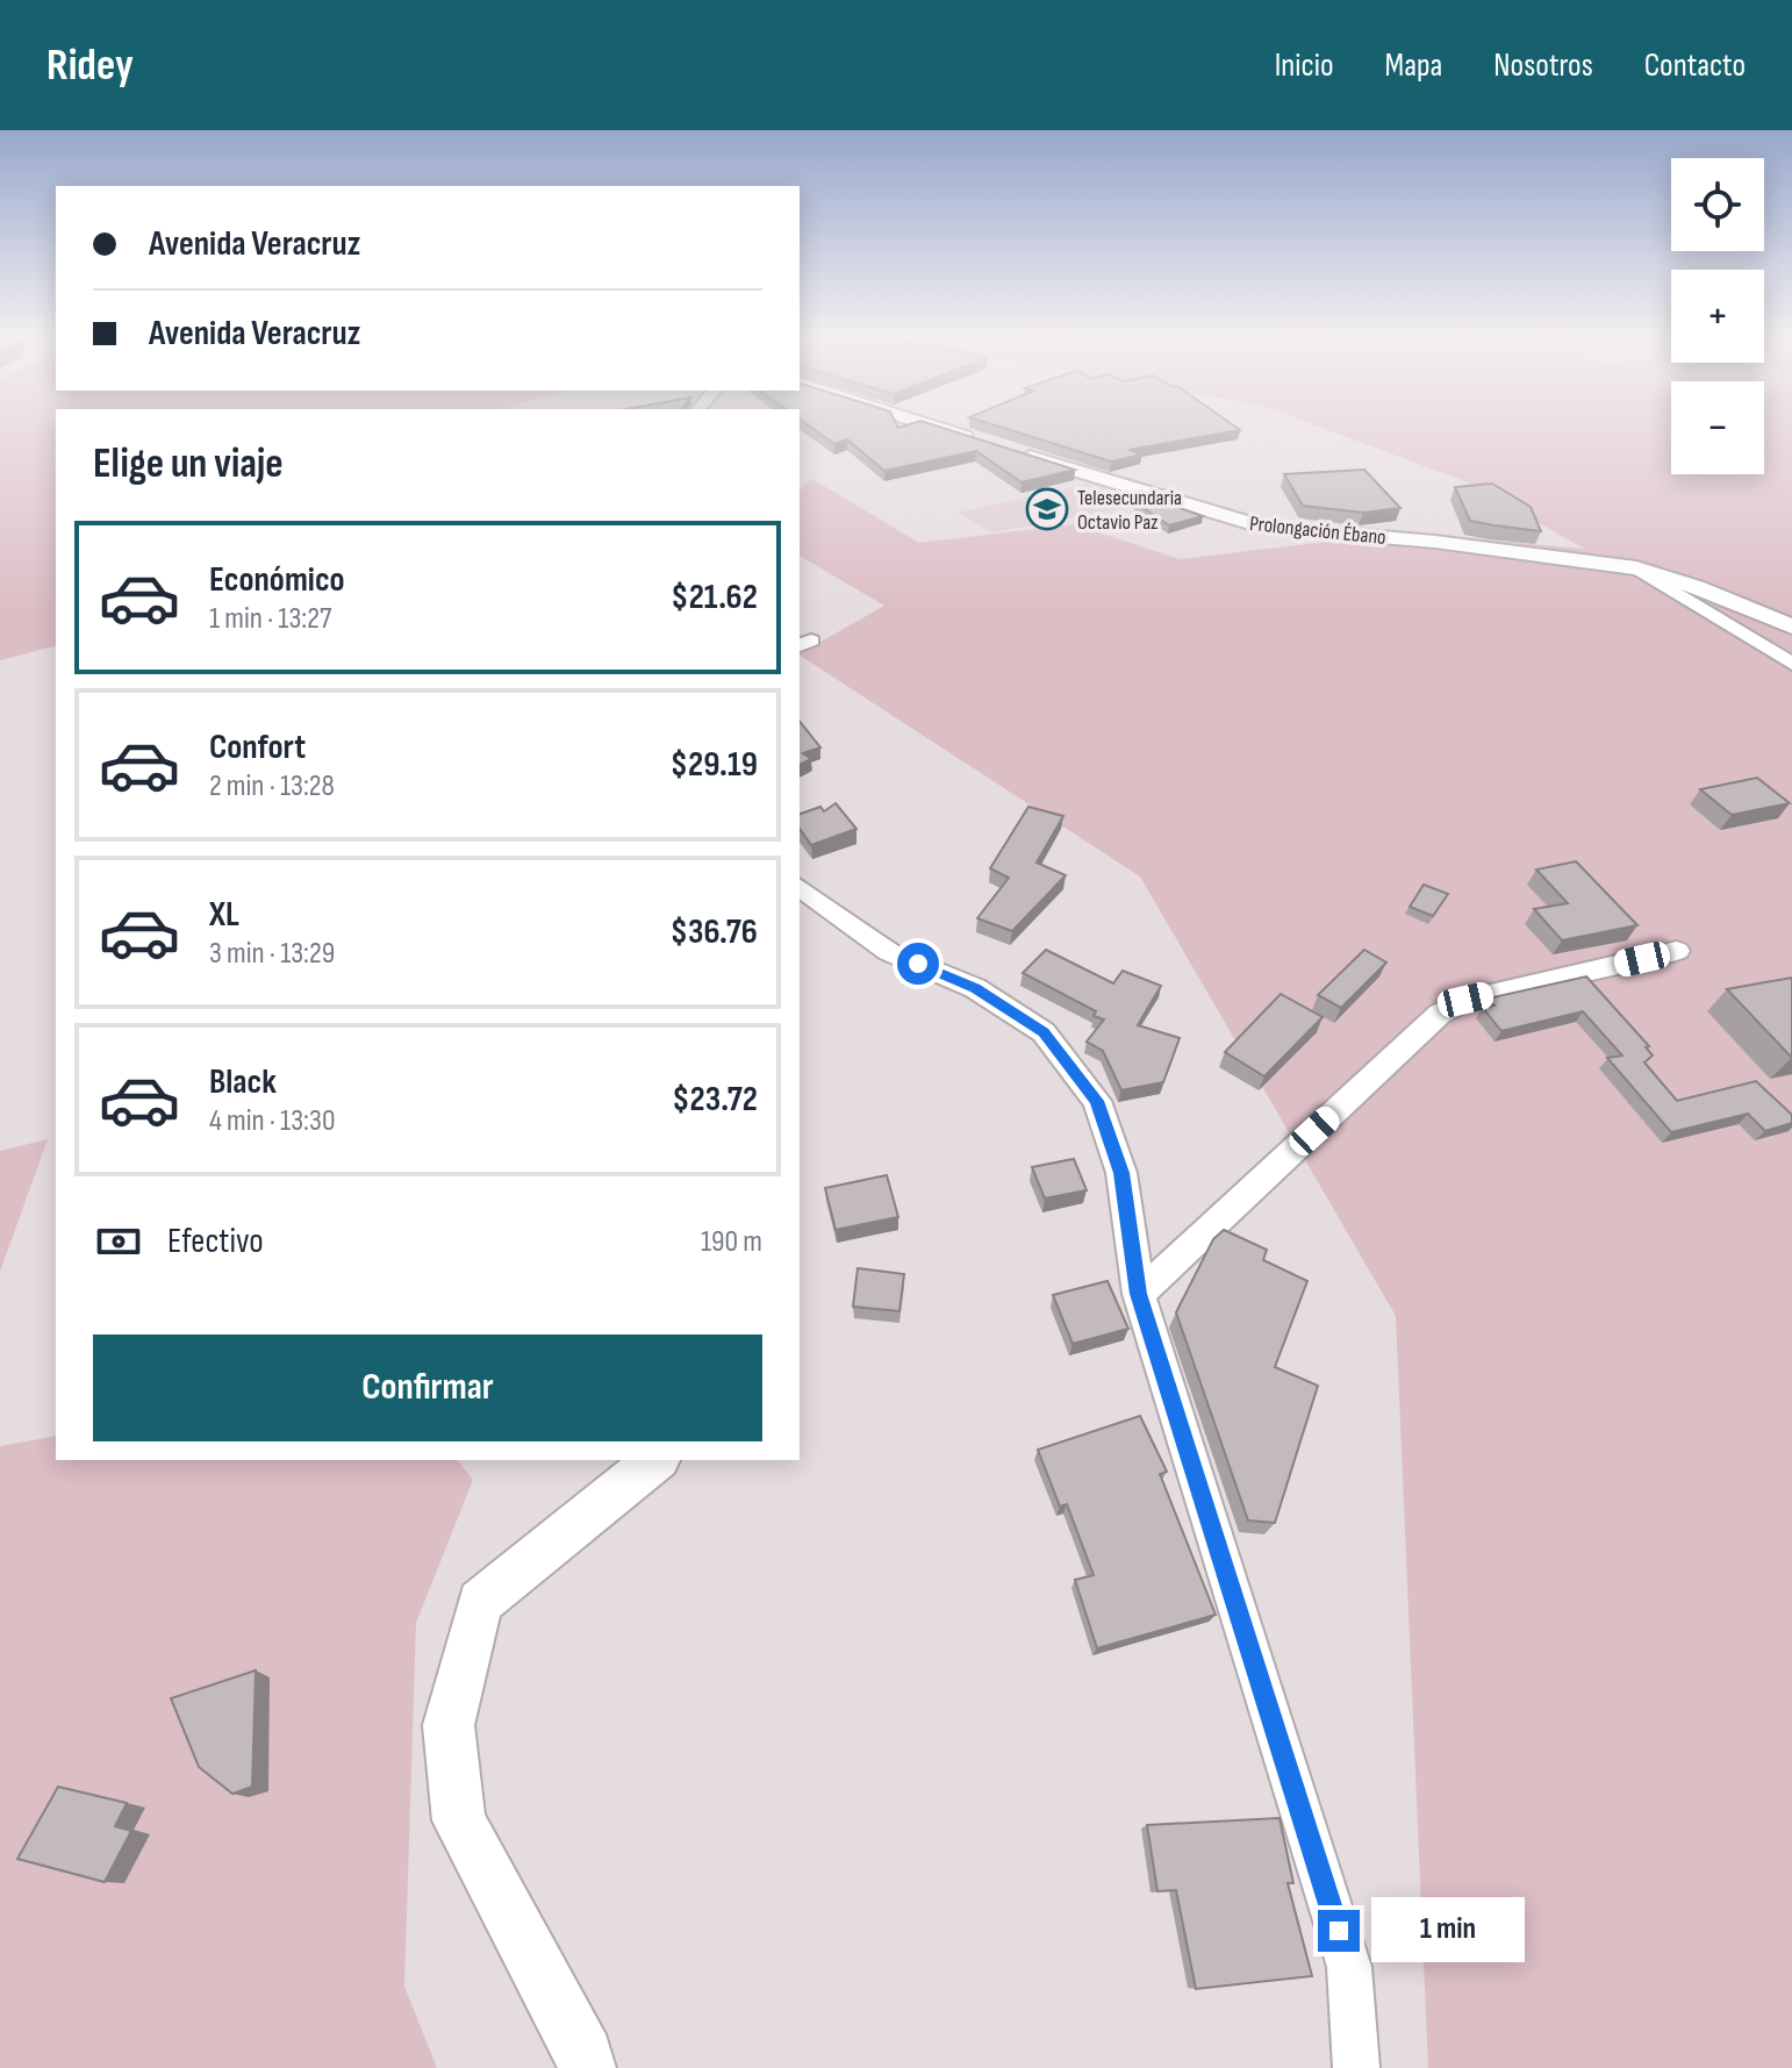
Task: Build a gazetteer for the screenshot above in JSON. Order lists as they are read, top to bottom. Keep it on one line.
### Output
{"streets":{"street":["Prolongación Ébano"]},"places":{"school or university":["Telesecundaria Octavio Paz"]},"page":{"header":"Ridey","nav":["Inicio","Mapa","Nosotros","Contacto"],"map_buttons":["+","−"],"banner":["Avenida Veracruz","Avenida Veracruz"],"heading":"Elige un viaje","list":[{"name":"Económico","note":"1 min · 13:27","value":"$21.62"},{"name":"Confort","note":"2 min · 13:28","value":"$29.19"},{"name":"XL","note":"3 min · 13:29","value":"$36.76"},{"name":"Black","note":"4 min · 13:30","value":"$23.72"}],"pay":["Efectivo","190 m"],"buttons":"Confirmar","bubble":"1 min"}}
